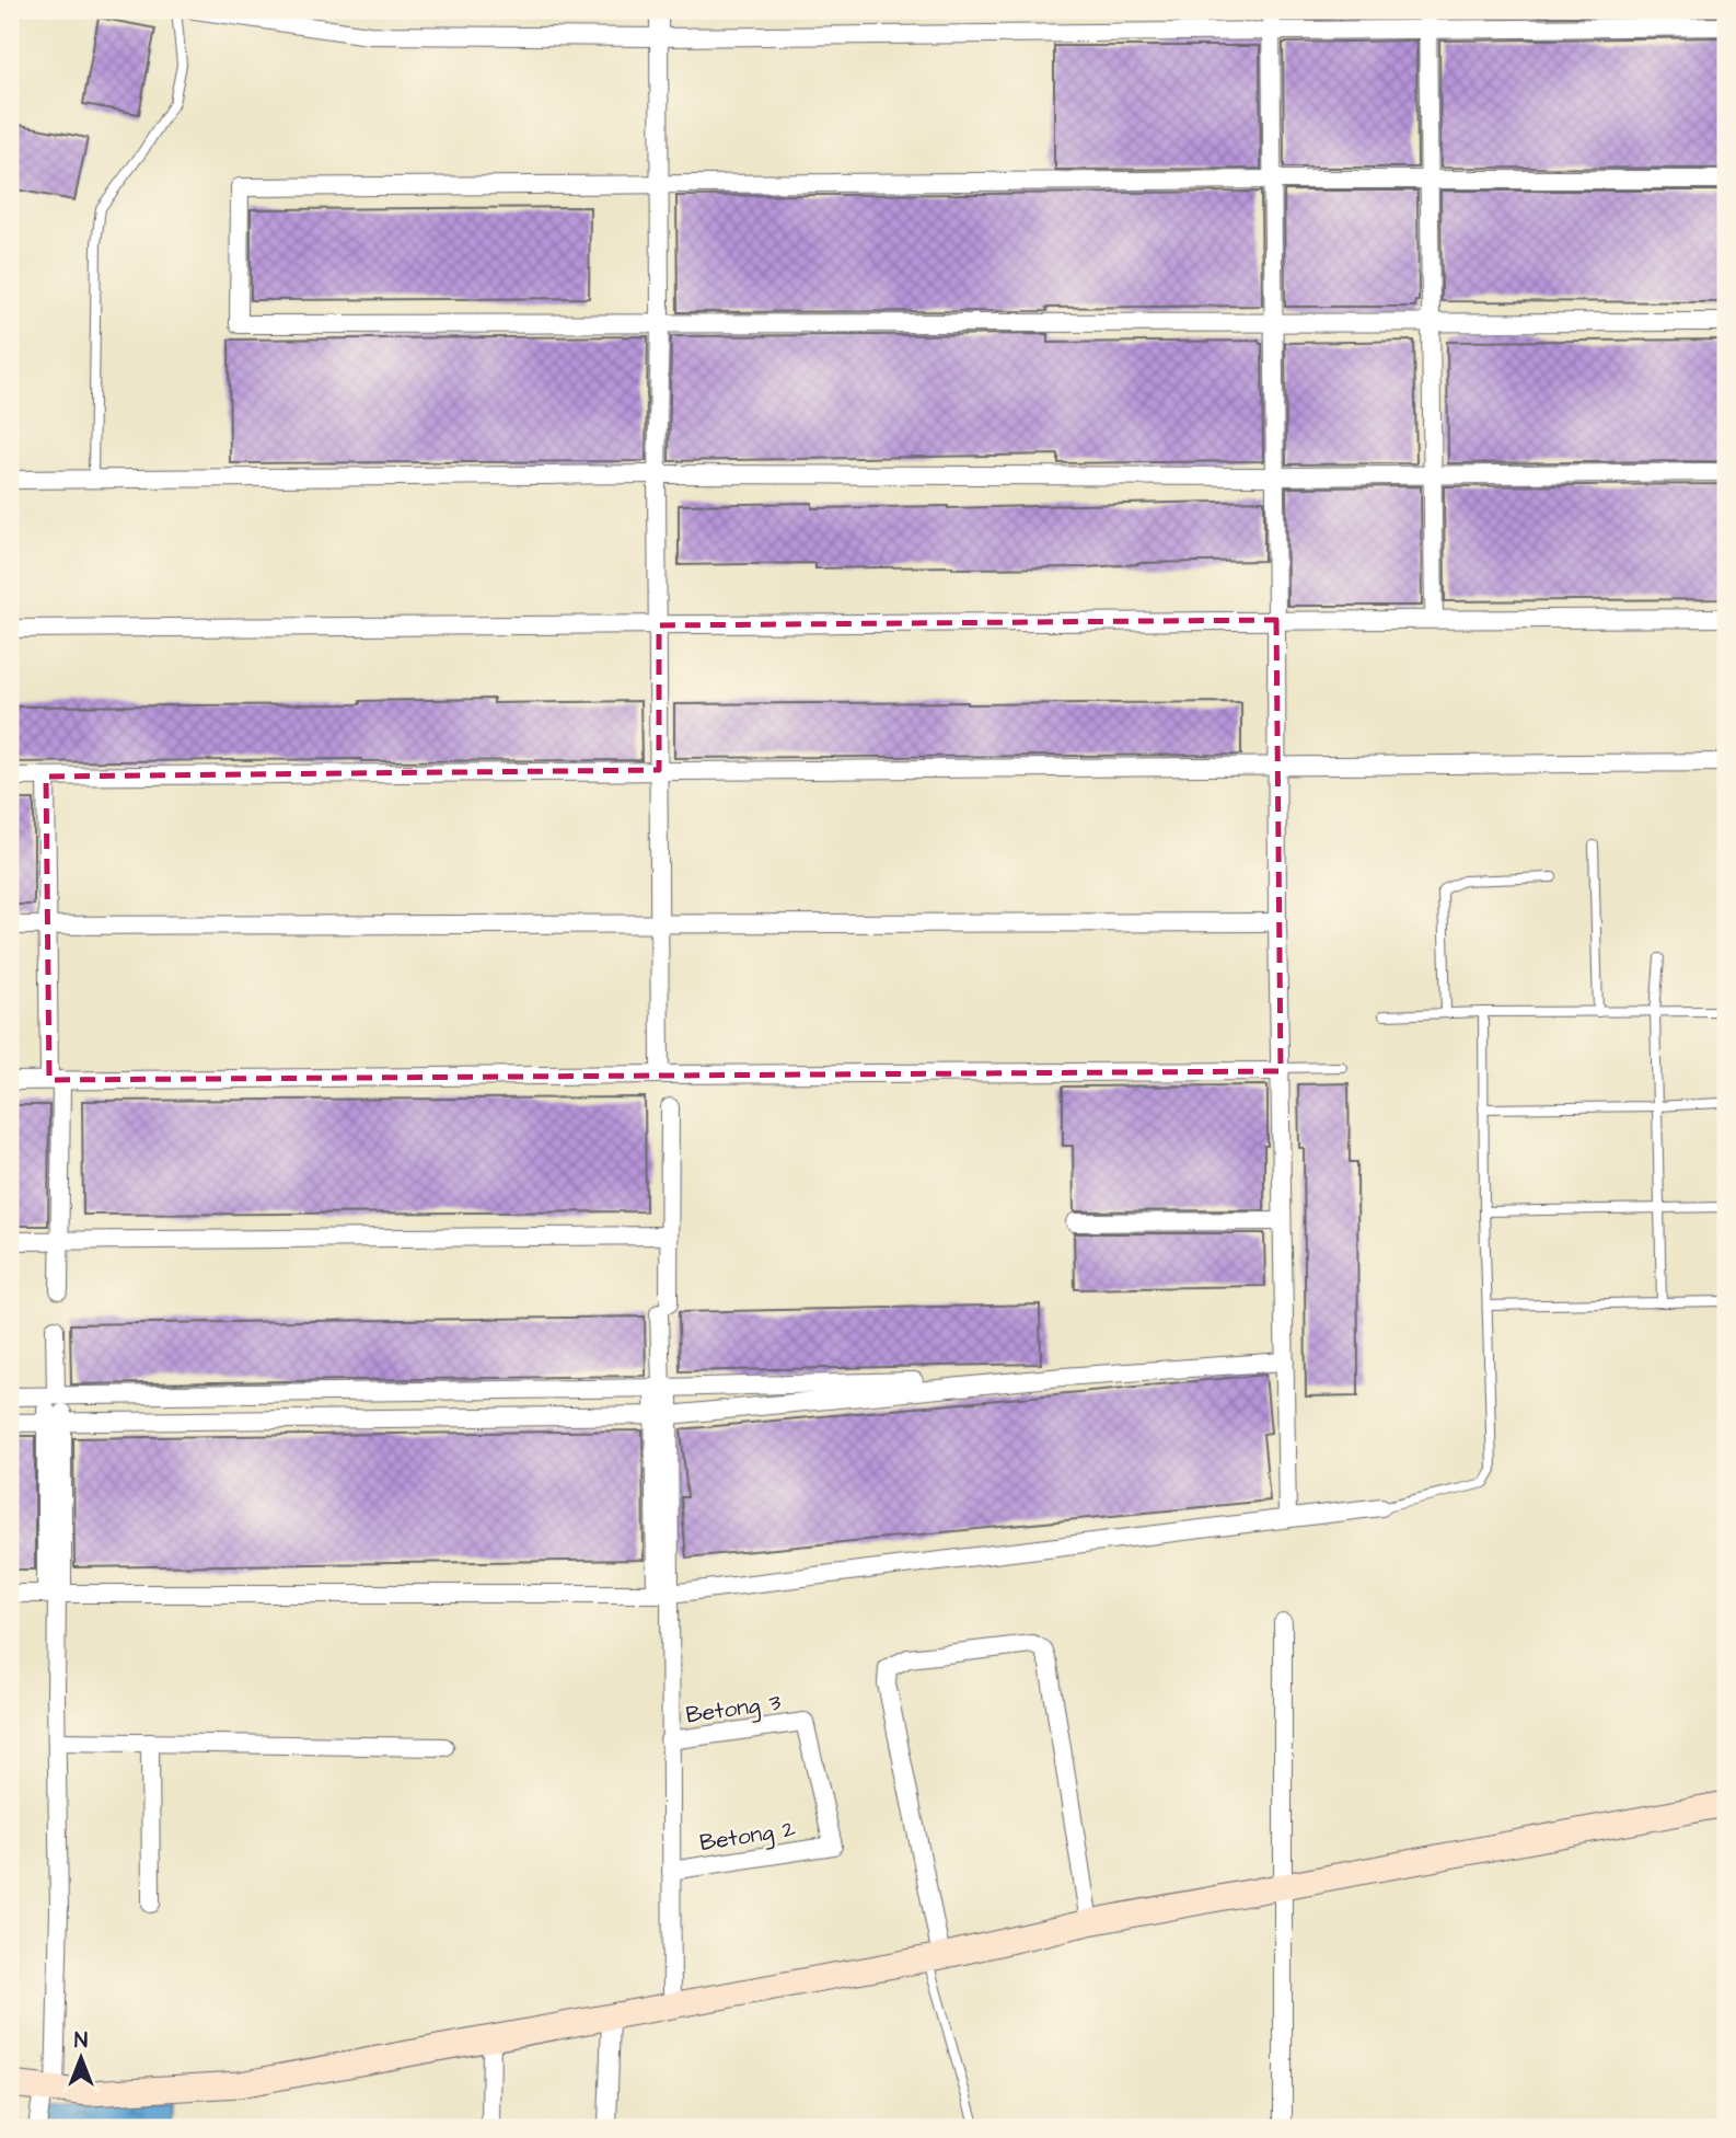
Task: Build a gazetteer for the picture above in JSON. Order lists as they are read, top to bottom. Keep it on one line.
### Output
{"streets":{"street":["Betong 3","Betong 2"]},"crossings":[["Betong 3","Betong 2"]],"north":"top"}
